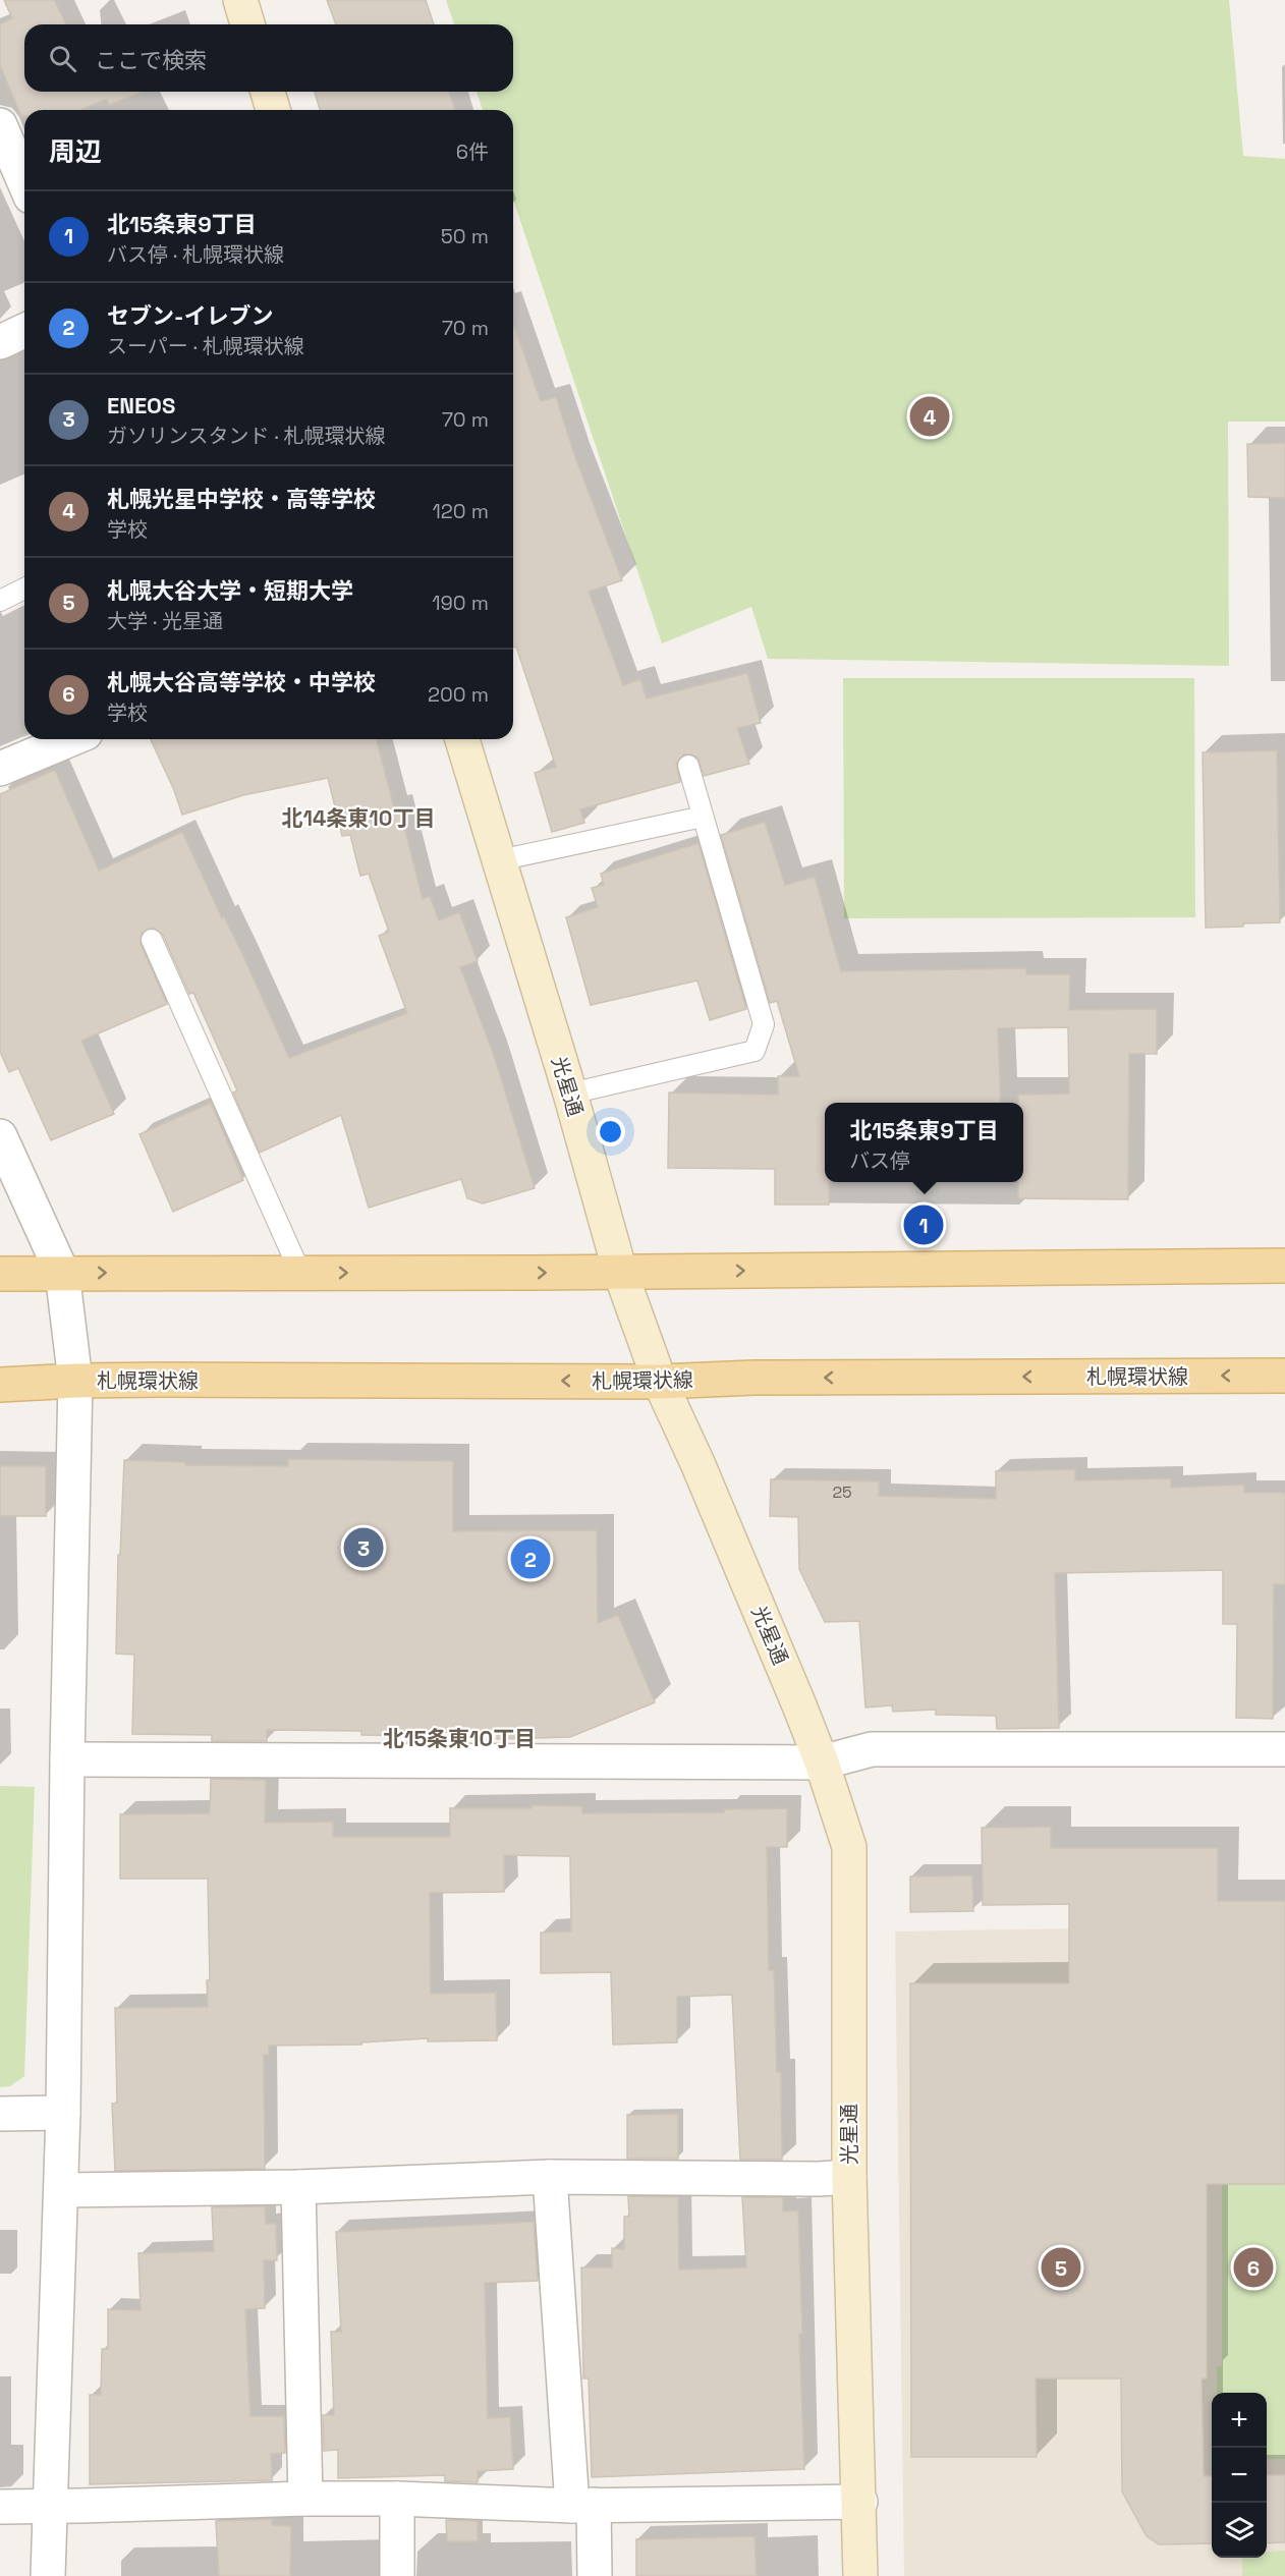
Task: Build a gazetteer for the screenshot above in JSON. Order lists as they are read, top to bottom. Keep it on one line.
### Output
{"streets":{"main road":["札幌環状線"],"street":["光星通"]},"crossings":[["光星通","札幌環状線"]],"districts":["北14条東10丁目","北15条東10丁目"],"house_numbers":["25"],"page":{"search":"ここで検索","heading":["周辺","6件"],"list":[{"mark":"1","name":"北15条東9丁目","note":"バス停 · 札幌環状線","value":"50 m"},{"mark":"2","name":"セブン-イレブン","note":"スーパー · 札幌環状線","value":"70 m"},{"mark":"3","name":"ENEOS","note":"ガソリンスタンド · 札幌環状線","value":"70 m"},{"mark":"4","name":"札幌光星中学校・高等学校","note":"学校","value":"120 m"},{"mark":"5","name":"札幌大谷大学・短期大学","note":"大学 · 光星通","value":"190 m"},{"mark":"6","name":"札幌大谷高等学校・中学校","note":"学校","value":"200 m"}],"pins":["4","1","3","2","5","6"],"popup":["北15条東9丁目","バス停"],"map_buttons":["+","−"]}}
